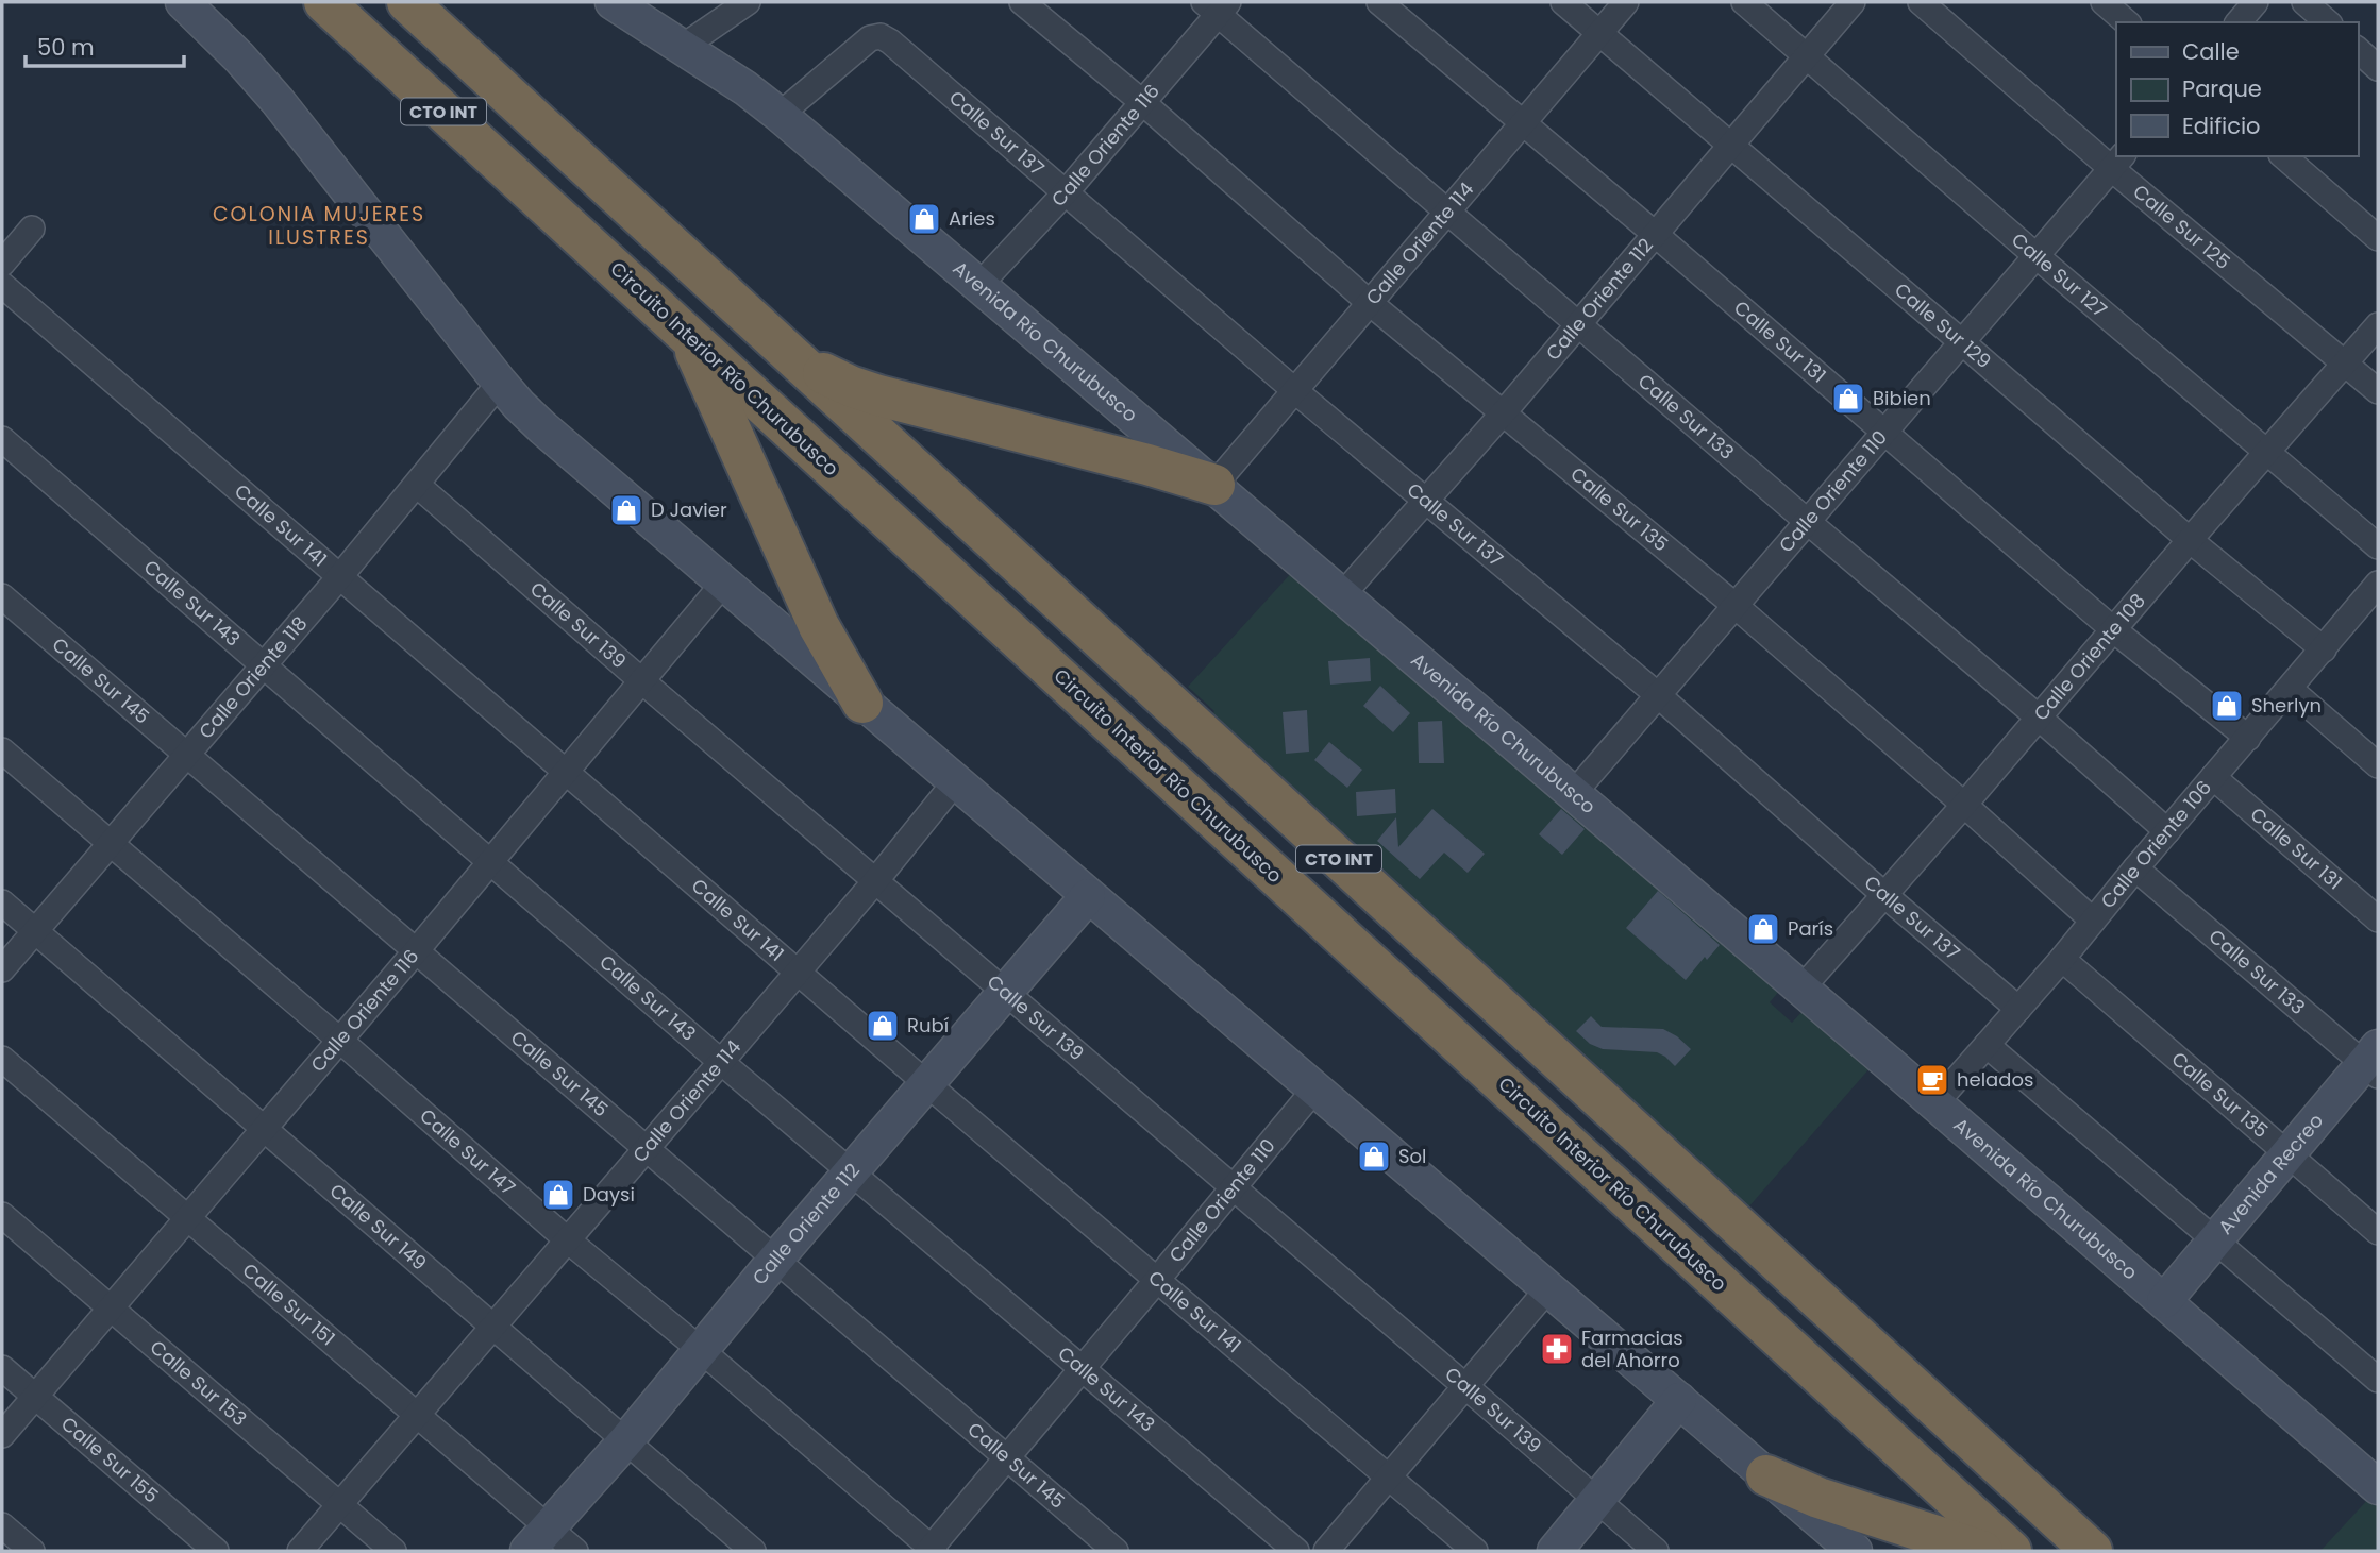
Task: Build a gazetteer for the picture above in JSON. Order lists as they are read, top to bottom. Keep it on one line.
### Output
{"streets":{"highway":["CTO INT","Circuito Interior Río Churubusco"],"main road":["Calle Oriente 112","Avenida Río Churubusco","Avenida Recreo"],"street":["Calle Sur 137","Calle Oriente 116","Calle Sur 125","Calle Oriente 114","Calle Sur 127","Calle Sur 129","Calle Sur 131","Calle Sur 133","Calle Oriente 110","Calle Sur 135","Calle Sur 141","Calle Sur 143","Calle Sur 139","Calle Oriente 108","Calle Oriente 118","Calle Sur 145","Calle Oriente 106","Calle Sur 147","Calle Sur 149","Calle Sur 151","Calle Sur 153","Calle Sur 155"]},"crossings":[["Calle Sur 137","Calle Oriente 116"],["Calle Sur 137","Calle Oriente 114"],["Calle Sur 137","Calle Oriente 112"],["Calle Sur 137","Avenida Río Churubusco"],["Calle Sur 137","Calle Oriente 110"],["Calle Sur 137","Calle Oriente 108"],["Calle Sur 137","Calle Oriente 106"],["Calle Oriente 116","Avenida Río Churubusco"],["Calle Oriente 116","Calle Sur 133"],["Calle Oriente 116","Calle Sur 135"],["Calle Oriente 116","Calle Sur 141"],["Calle Oriente 116","Calle Sur 143"],["Calle Oriente 116","Calle Sur 139"],["Calle Oriente 116","Calle Sur 145"],["Calle Oriente 116","Calle Sur 147"],["Calle Oriente 116","Calle Sur 149"],["Calle Oriente 116","Calle Sur 151"],["Calle Oriente 116","Calle Sur 153"],["Calle Oriente 116","Calle Sur 155"],["Calle Sur 125","Calle Oriente 110"],["Calle Sur 125","Calle Oriente 108"],["Calle Oriente 114","Calle Sur 129"],["Calle Oriente 114","Avenida Río Churubusco"],["Calle Oriente 114","Calle Sur 131"],["Calle Oriente 114","Calle Sur 133"],["Calle Oriente 114","Calle Sur 135"],["Calle Oriente 114","Calle Sur 141"],["Calle Oriente 114","Calle Sur 143"],["Calle Oriente 114","Calle Sur 139"],["Calle Oriente 114","Calle Sur 145"],["Calle Oriente 114","Calle Sur 147"],["Calle Oriente 114","Calle Sur 149"],["Calle Oriente 114","Calle Sur 151"],["Calle Oriente 114","Calle Sur 153"],["Calle Sur 127","Calle Oriente 112"],["Calle Sur 127","Calle Oriente 110"],["Calle Sur 127","Calle Oriente 108"],["Calle Oriente 112","Calle Sur 129"],["Calle Oriente 112","Avenida Río Churubusco"],["Calle Oriente 112","Calle Sur 131"],["Calle Oriente 112","Calle Sur 133"],["Calle Oriente 112","Calle Sur 135"],["Calle Oriente 112","Calle Sur 141"],["Calle Oriente 112","Calle Sur 143"],["Calle Oriente 112","Calle Sur 139"],["Calle Oriente 112","Calle Sur 145"],["Calle Oriente 112","Calle Sur 147"],["Calle Oriente 112","Calle Sur 149"],["Calle Oriente 112","Calle Sur 151"],["Calle Sur 129","Calle Oriente 110"],["Calle Sur 129","Calle Oriente 108"],["Calle Sur 129","Calle Oriente 106"],["Avenida Río Churubusco","Calle Oriente 110"],["Avenida Río Churubusco","Calle Oriente 108"],["Avenida Río Churubusco","Calle Oriente 106"],["Avenida Río Churubusco","Avenida Recreo"],["Calle Sur 131","Calle Oriente 110"],["Calle Sur 131","Calle Oriente 108"],["Calle Sur 131","Calle Oriente 106"],["Calle Sur 133","Calle Oriente 110"],["Calle Sur 133","Calle Oriente 108"],["Calle Sur 133","Calle Oriente 106"],["Calle Sur 133","Avenida Recreo"],["Calle Oriente 110","Calle Sur 135"],["Calle Oriente 110","Calle Sur 141"],["Calle Oriente 110","Calle Sur 143"],["Calle Oriente 110","Calle Sur 139"],["Calle Oriente 110","Calle Sur 145"],["Calle Oriente 110","Calle Sur 147"],["Calle Sur 135","Calle Oriente 108"],["Calle Sur 135","Calle Oriente 106"],["Calle Sur 135","Avenida Recreo"],["Calle Sur 141","Calle Oriente 118"],["Calle Sur 143","Calle Oriente 118"],["Calle Sur 139","Calle Oriente 118"],["Calle Oriente 118","Calle Sur 145"],["Calle Oriente 118","Calle Sur 147"],["Calle Oriente 118","Calle Sur 149"]],"districts":["COLONIA MUJERES ILUSTRES"],"places":{"shop":["Aries","Bibien","D Javier","Sherlyn","París","Rubí","Sol","Daysi"],"cafe":["helados"],"pharmacy":["Farmacias del Ahorro"]},"legend":["Calle","Parque","Edificio"],"scale_bar":"50 m"}
